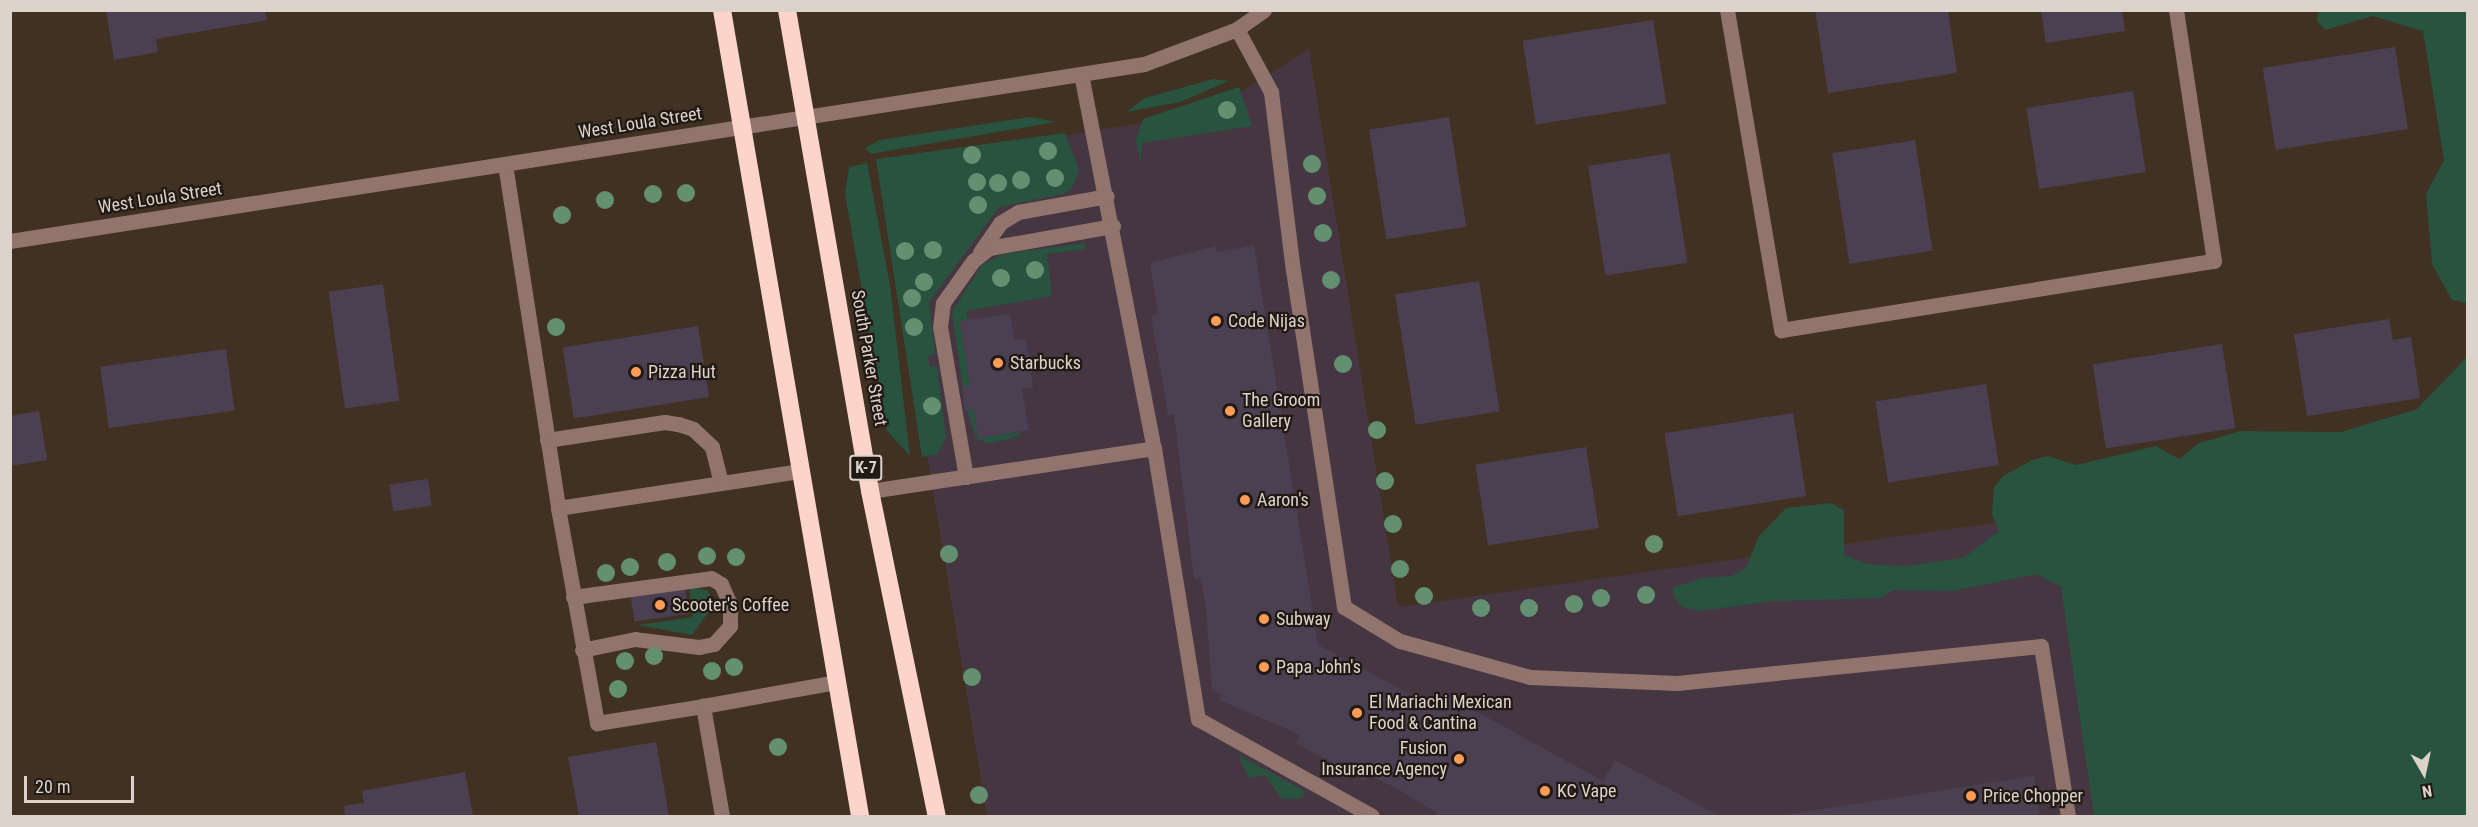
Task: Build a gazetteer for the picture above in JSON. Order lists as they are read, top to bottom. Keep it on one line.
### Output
{"streets":{"highway":["South Parker Street","K-7"],"street":["West Loula Street"]},"crossings":[["West Loula Street","South Parker Street"]],"places":["Code Nijas","Starbucks","Pizza Hut","The Groom Gallery","Aaron's","Scooter's Coffee","Subway","Papa John's","El Mariachi Mexican Food & Cantina","Fusion Insurance Agency","KC Vape","Price Chopper"],"scale_bar":"20 m","north":"bottom"}
